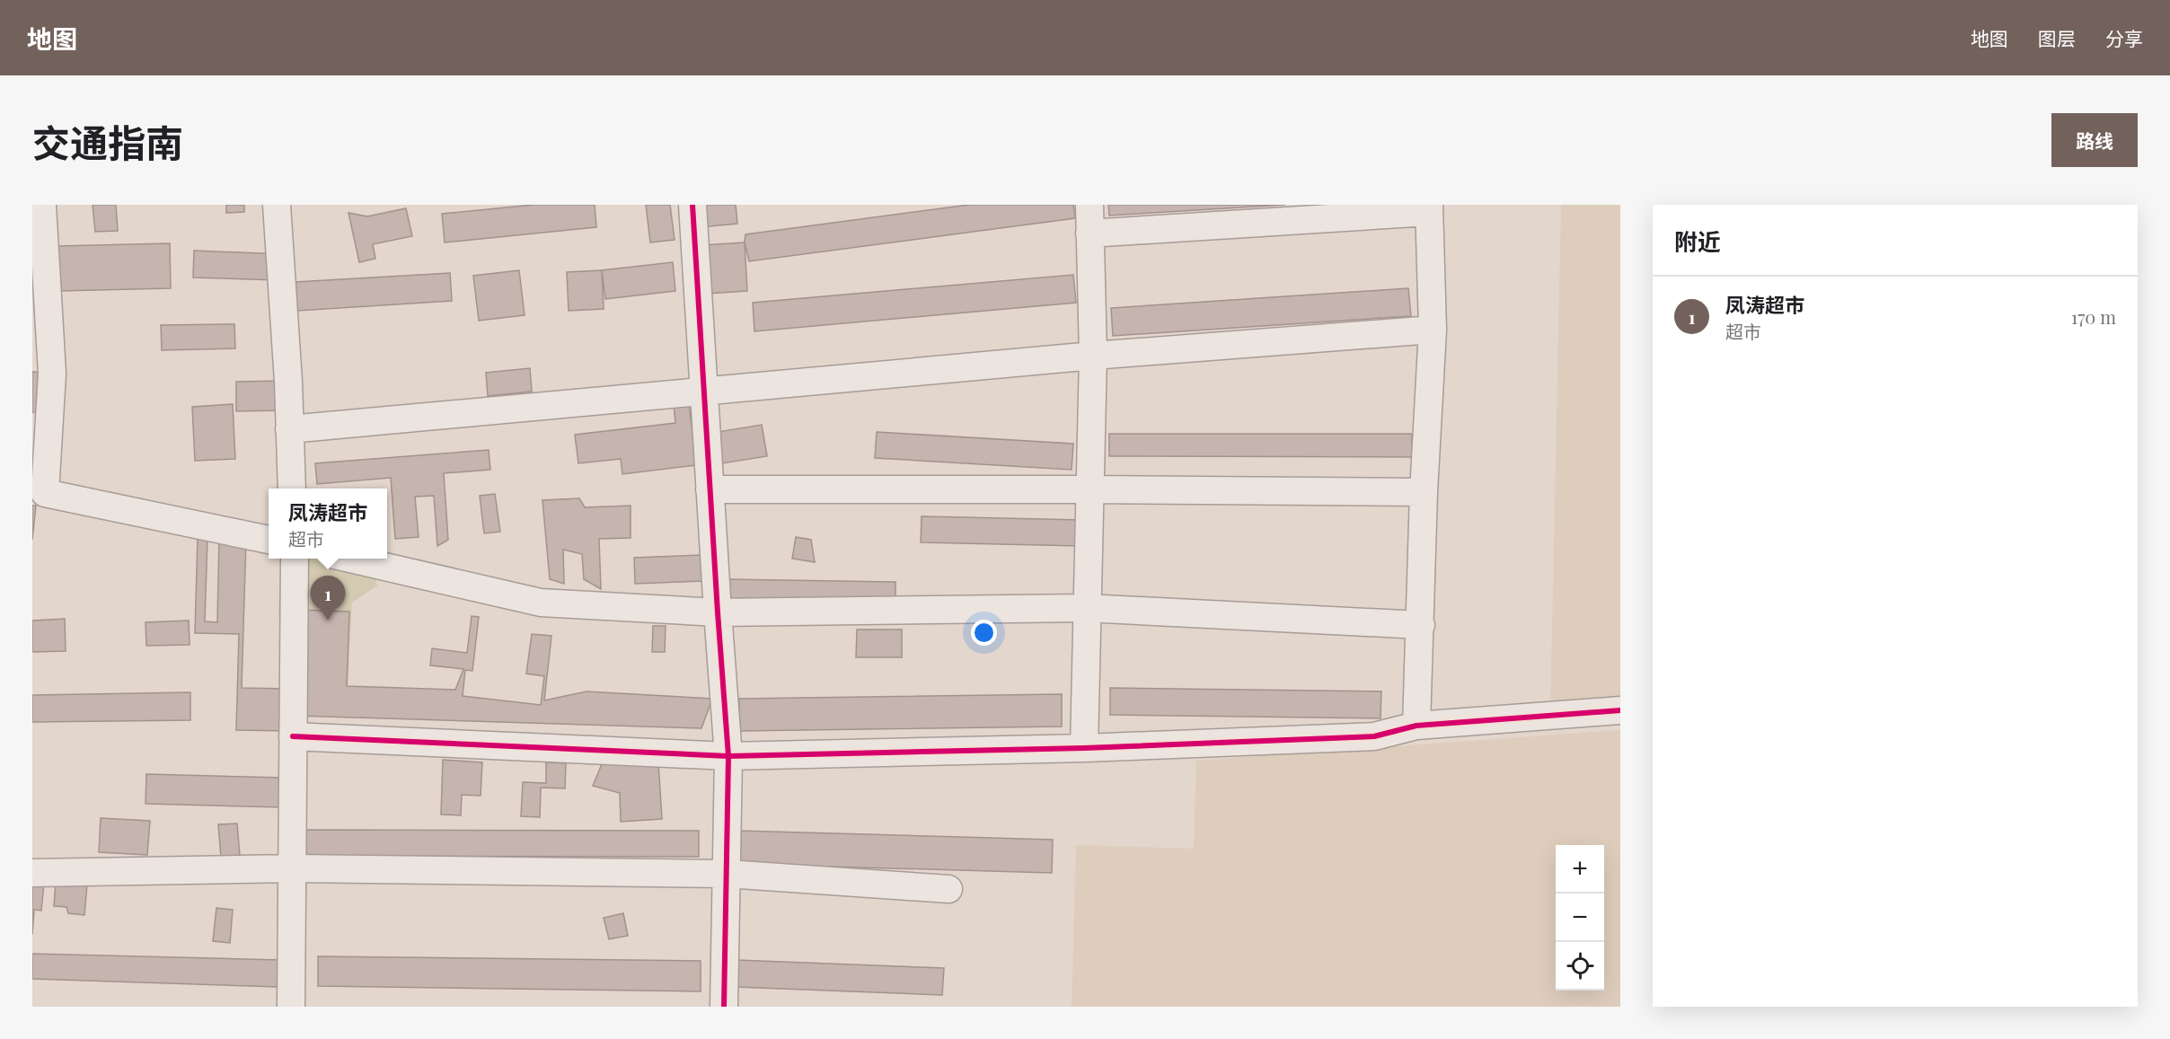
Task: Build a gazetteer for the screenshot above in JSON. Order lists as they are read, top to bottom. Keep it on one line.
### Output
{"page":{"header":"地图","nav":["地图","图层","分享"],"title":"交通指南","buttons":"路线","heading":"附近","list":[{"mark":"1","name":"凤涛超市","note":"超市","value":"170 m"}],"popup":["凤涛超市","超市"],"pins":"1","map_buttons":["+","−"]}}
